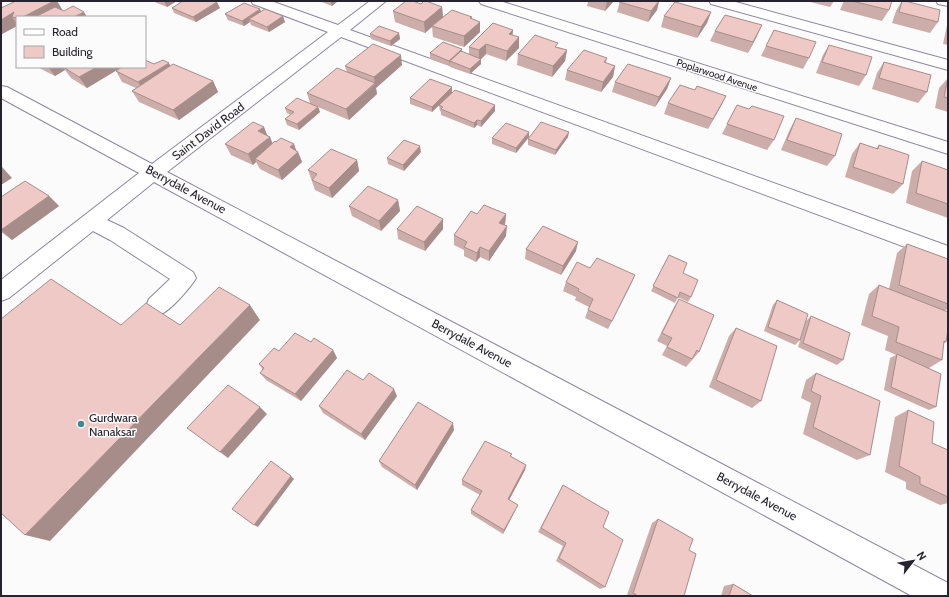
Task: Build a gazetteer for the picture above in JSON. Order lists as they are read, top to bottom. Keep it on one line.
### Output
{"streets":{"street":["Poplarwood Avenue","Saint David Road","Berrydale Avenue"]},"crossings":[["Saint David Road","Berrydale Avenue"]],"places":["Gurdwara Nanaksar"],"legend":["Road","Building"],"north":"top right"}
